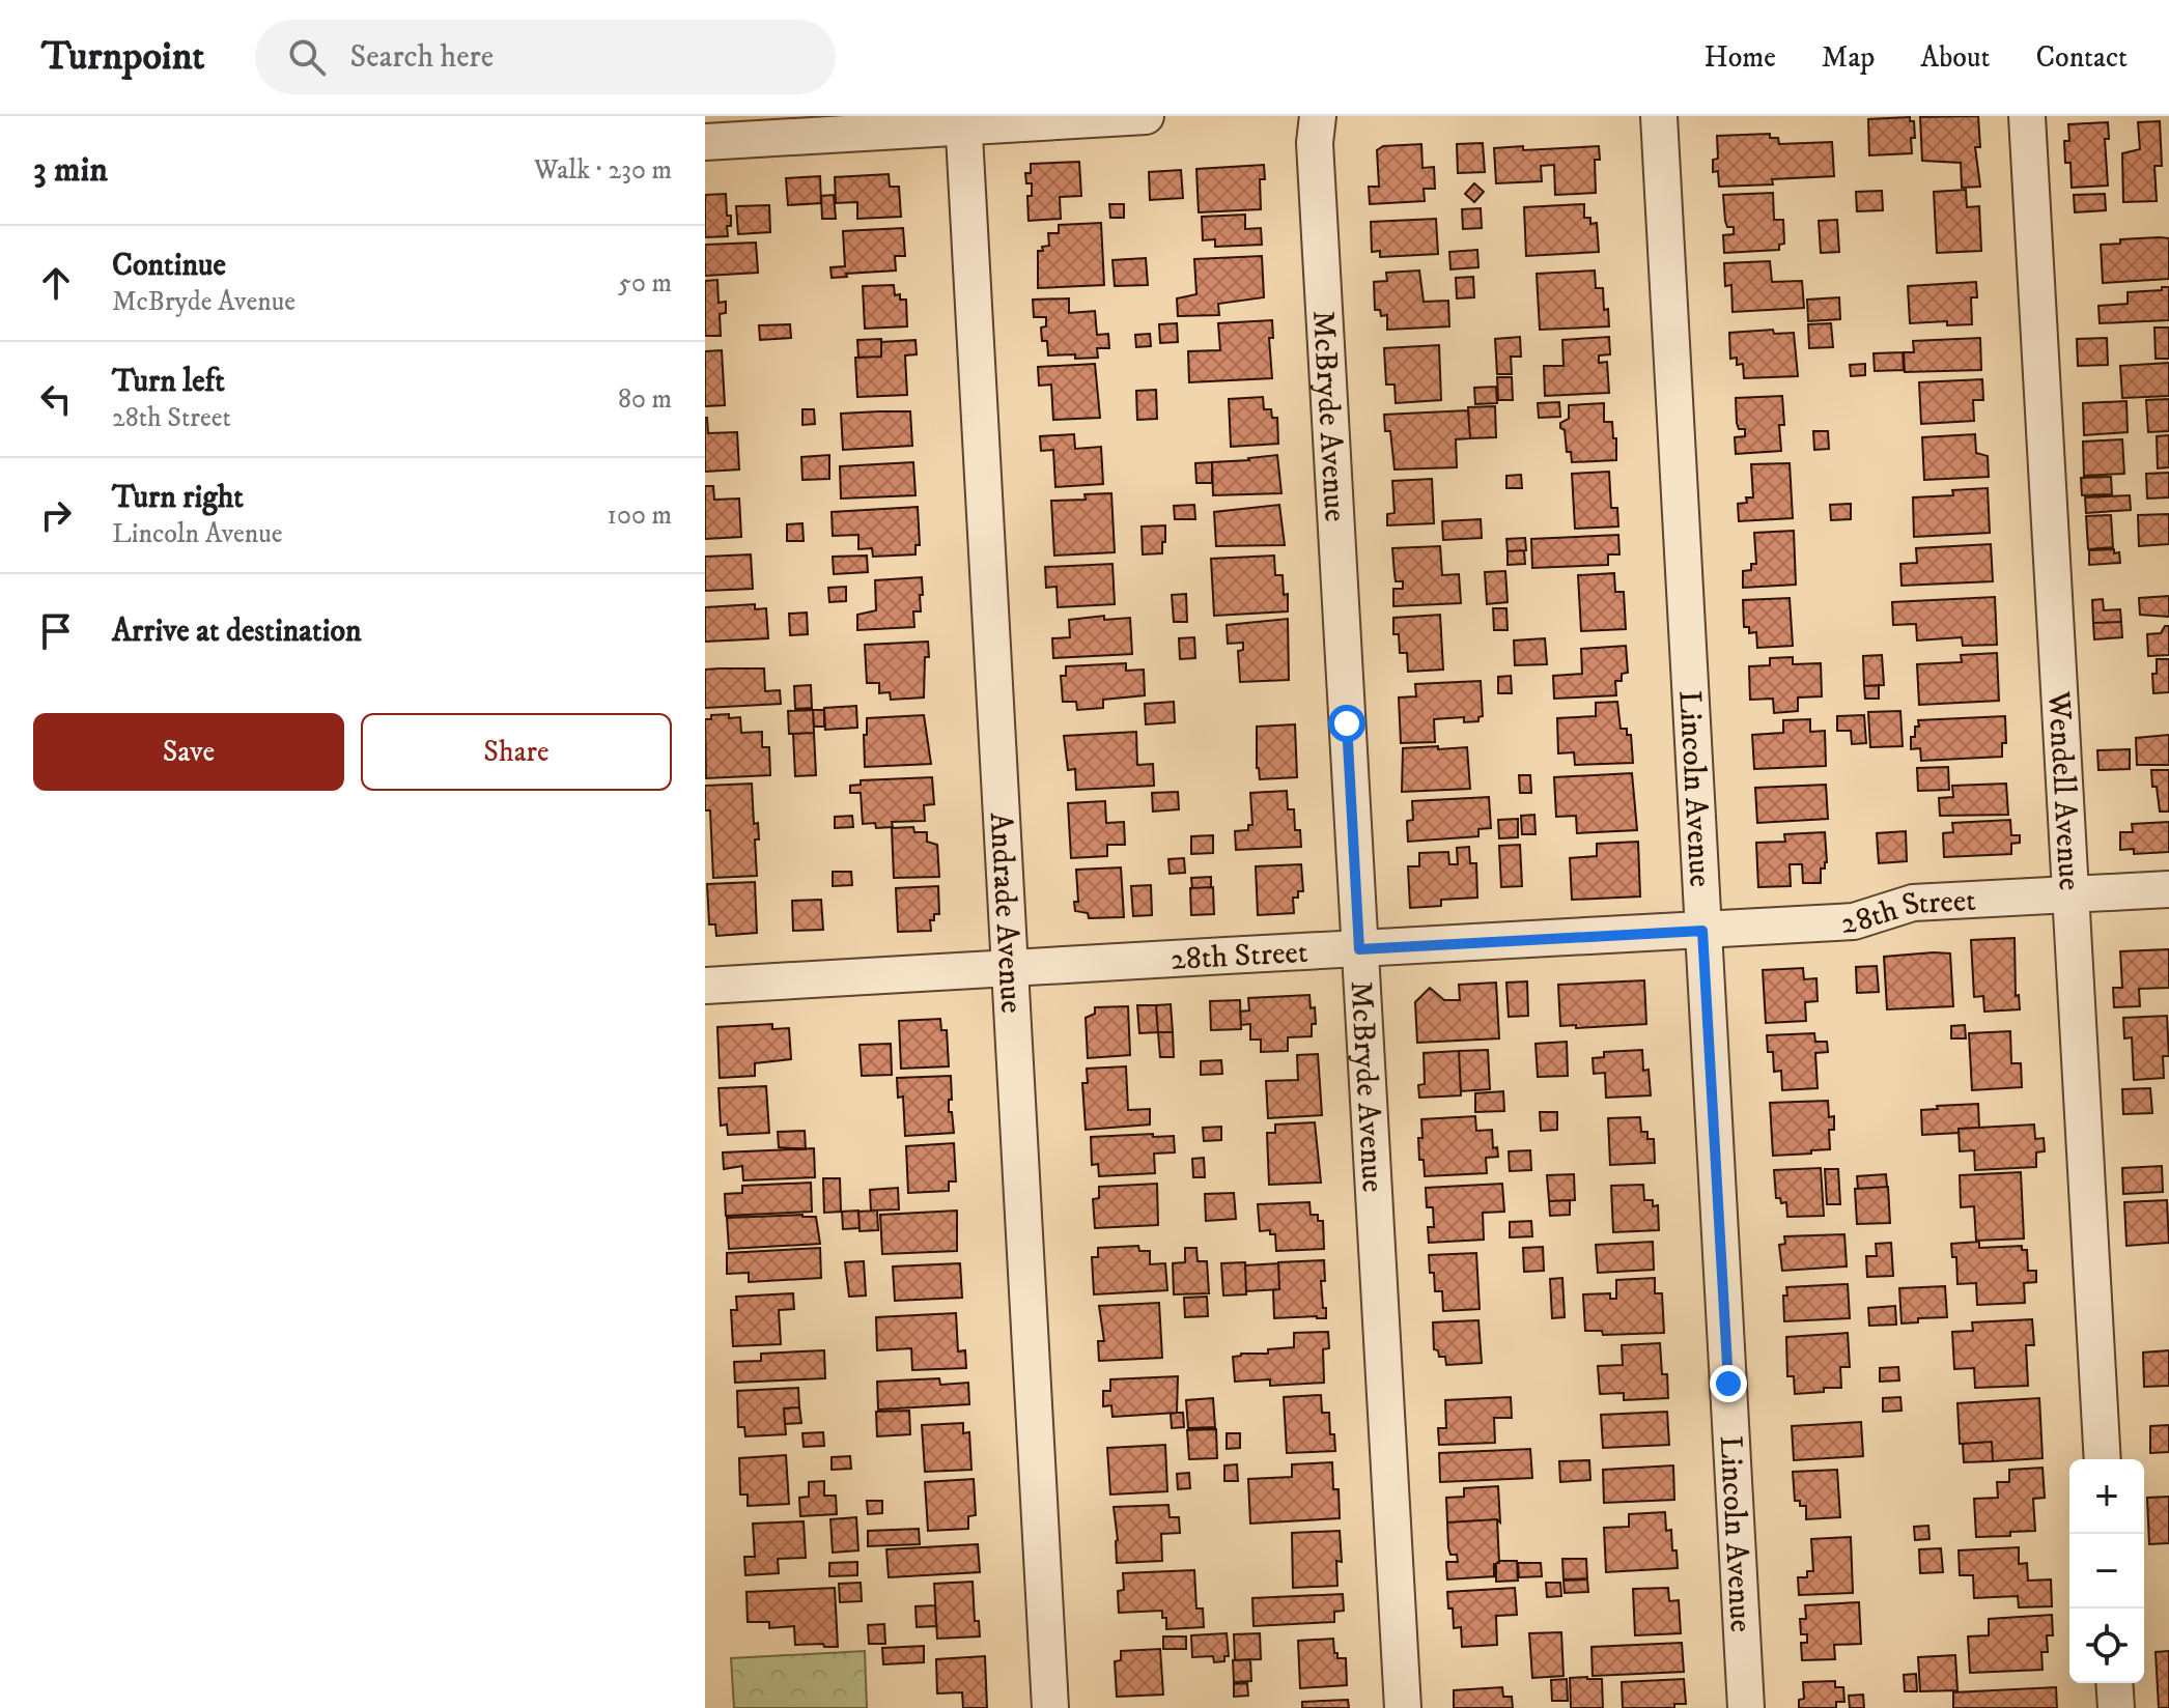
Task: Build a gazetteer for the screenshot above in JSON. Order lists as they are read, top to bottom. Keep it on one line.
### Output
{"streets":{"street":["McBryde Avenue","Lincoln Avenue","Wendell Avenue","28th Street","Andrade Avenue"]},"crossings":[["McBryde Avenue","28th Street"],["Lincoln Avenue","28th Street"],["Wendell Avenue","28th Street"],["28th Street","Andrade Avenue"]],"page":{"header":"Turnpoint","search":"Search here","nav":["Home","Map","About","Contact"],"heading":["3 min","Walk · 230 m"],"list":[["Continue","McBryde Avenue","50 m"],["Turn left","28th Street","80 m"],["Turn right","Lincoln Avenue","100 m"],"Arrive at destination"],"buttons":["Save","Share"],"map_buttons":["+","−"]}}
